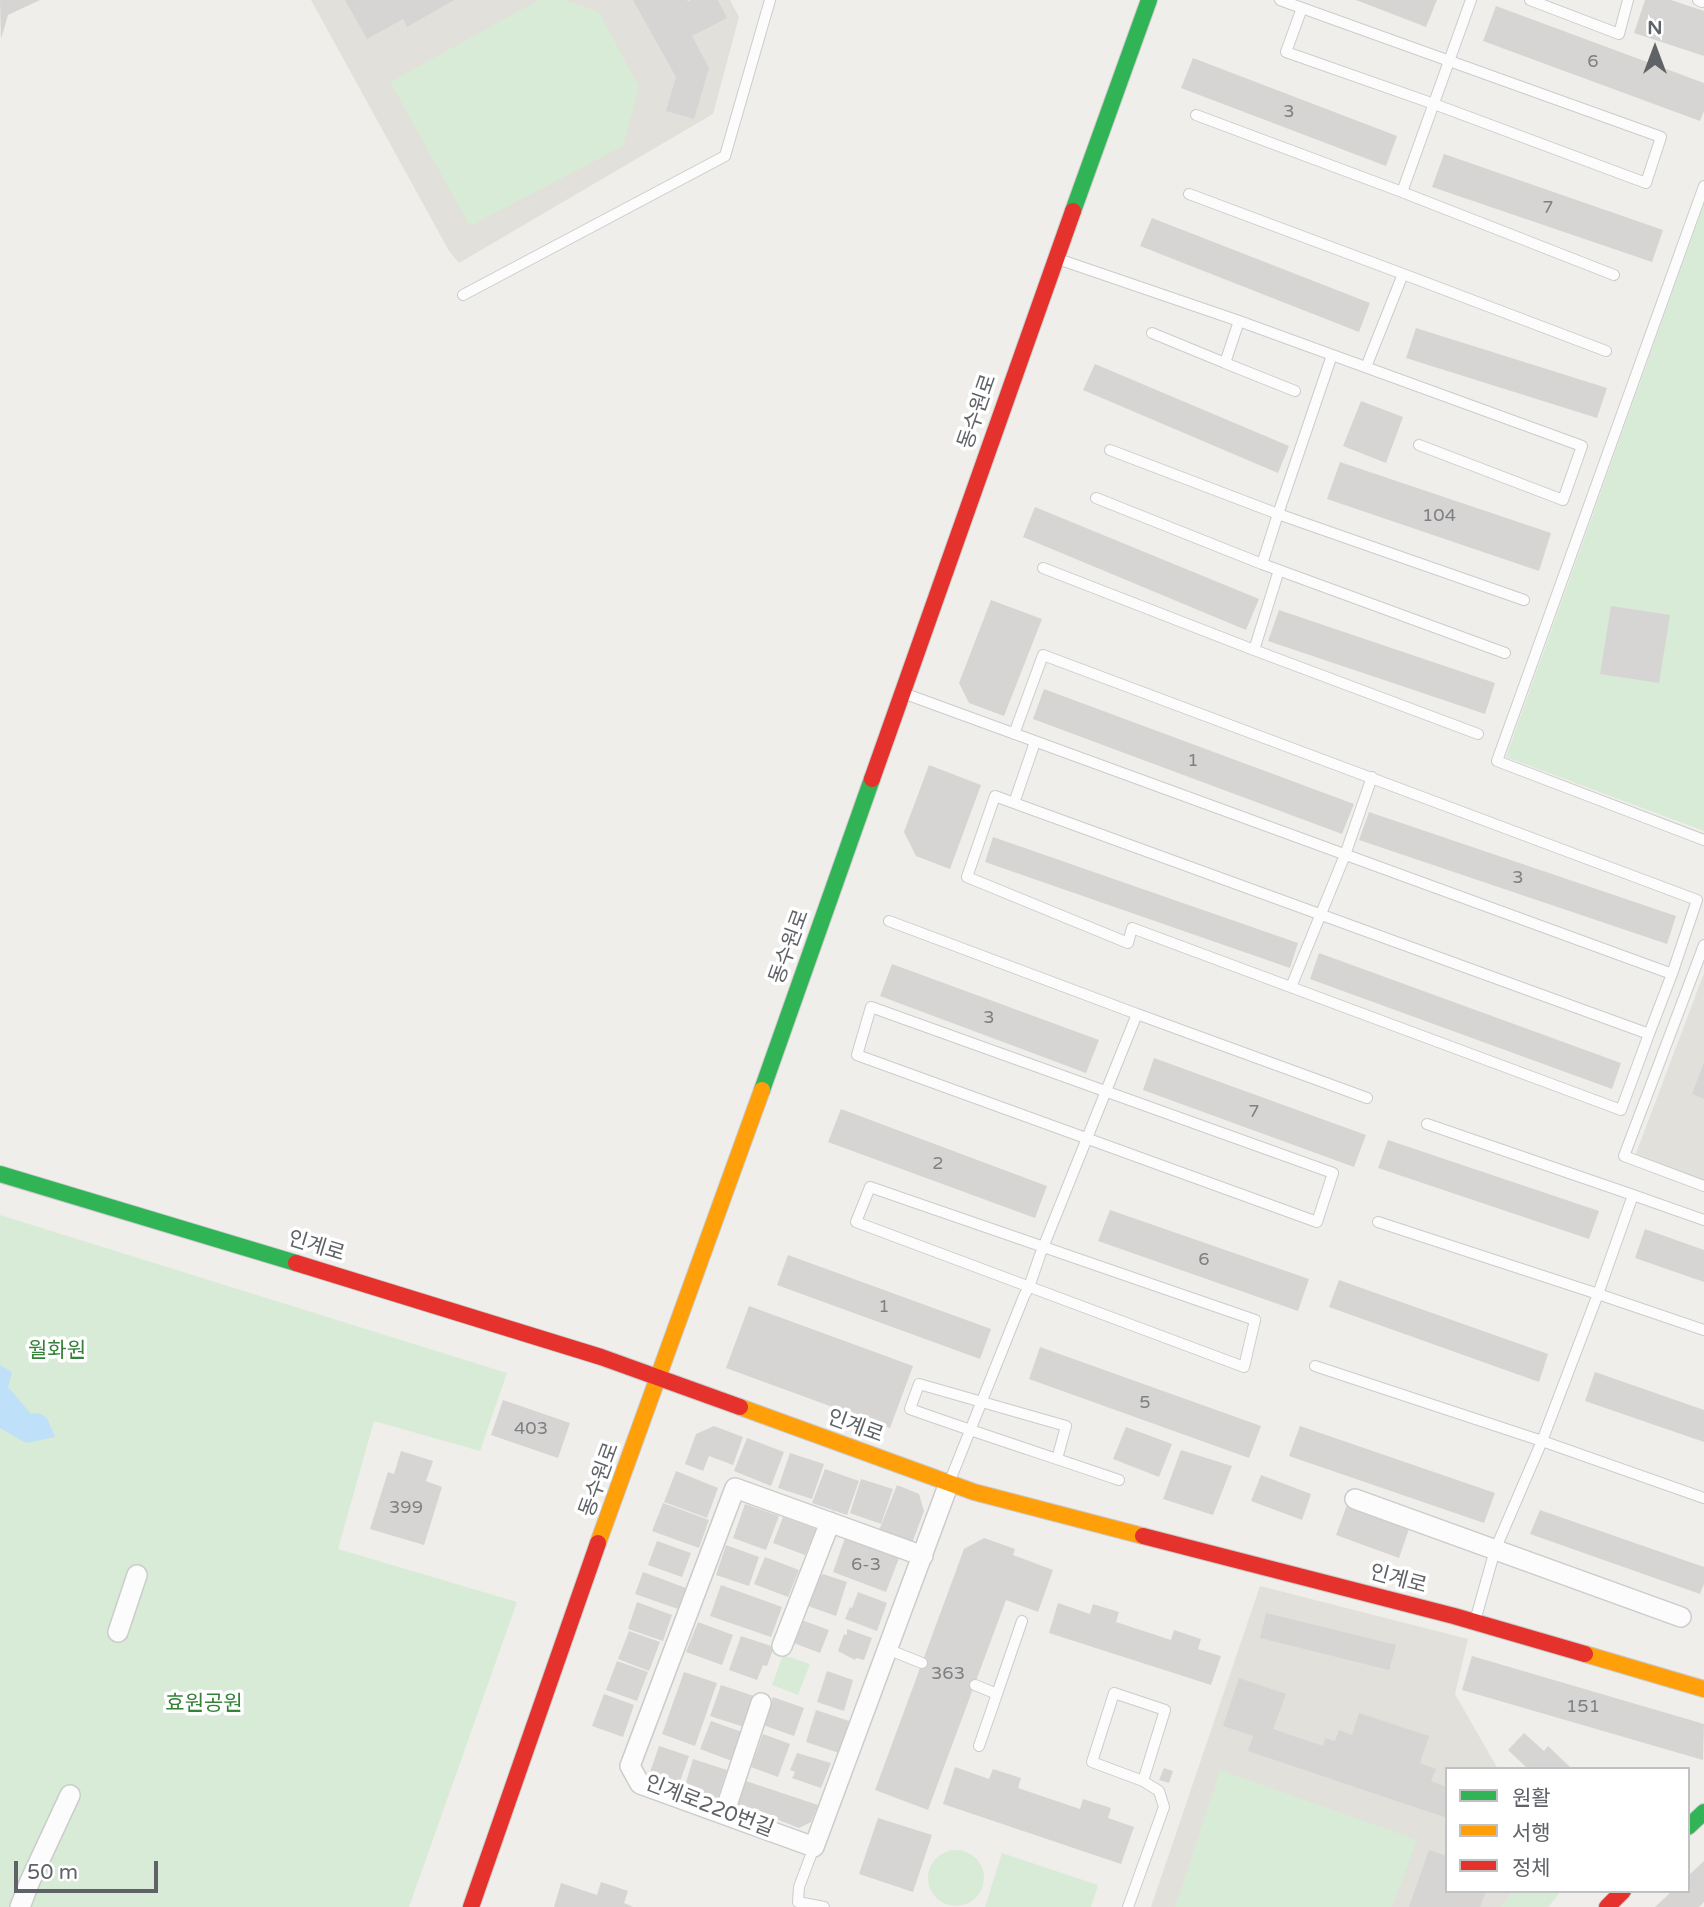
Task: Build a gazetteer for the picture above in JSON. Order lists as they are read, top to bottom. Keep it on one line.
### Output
{"streets":{"main road":["동수원로","인계로"],"street":["인계로220번길"]},"crossings":[["동수원로","인계로"]],"parks":["월화원","효원공원"],"house_numbers":["6","3","7","104","1","3","3","7","2","6","1","5","403","399","6-3","363","151"],"legend":["원활","서행","정체"],"scale_bar":"50 m","north":"top"}
